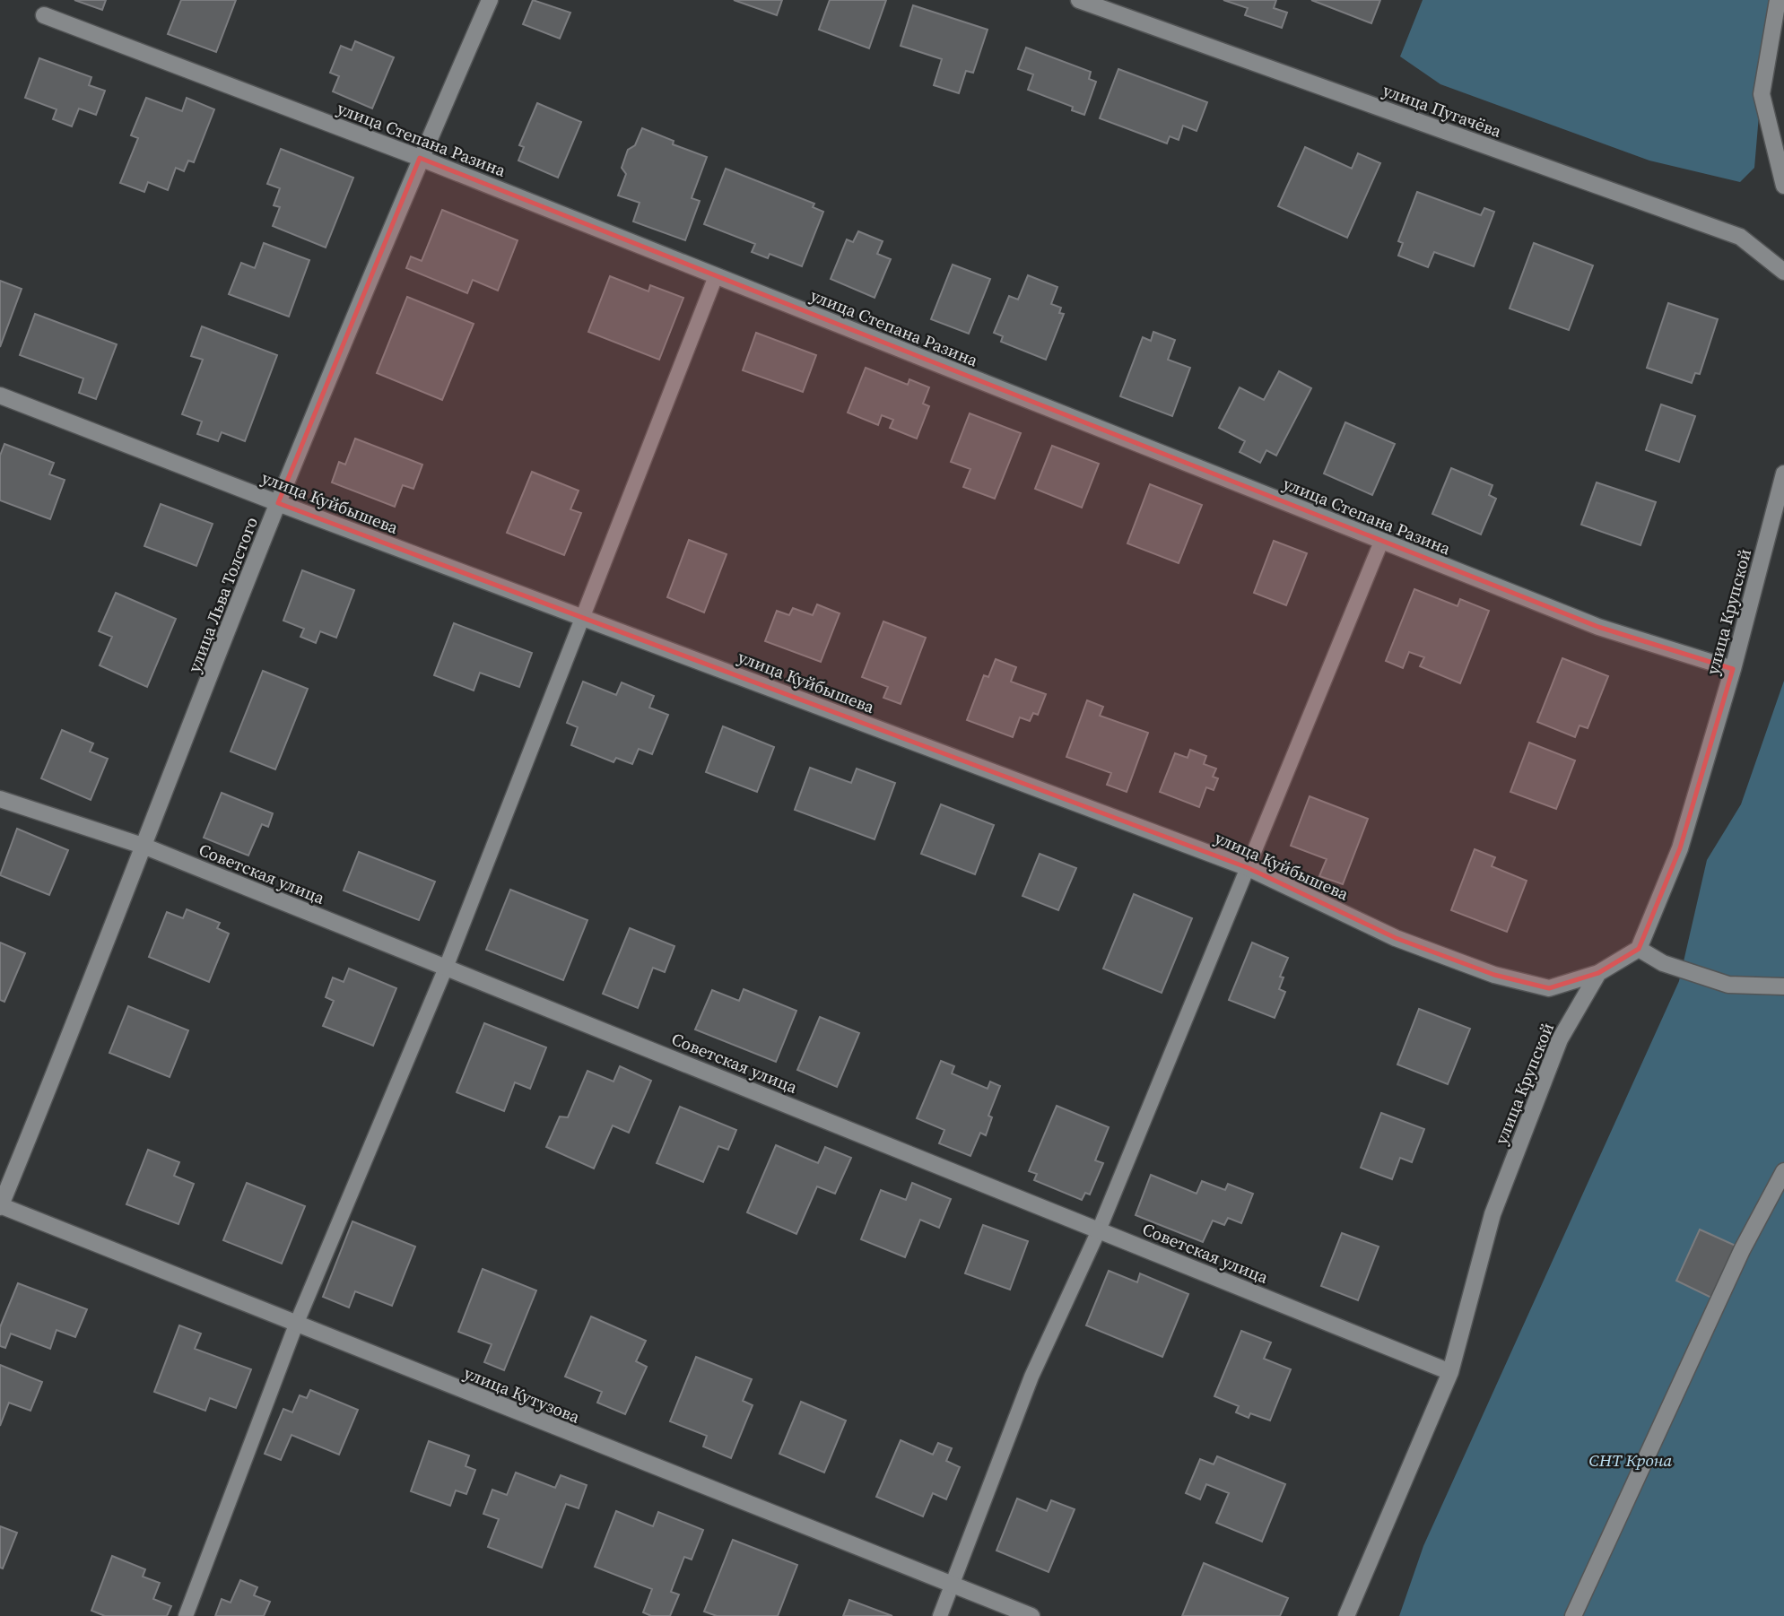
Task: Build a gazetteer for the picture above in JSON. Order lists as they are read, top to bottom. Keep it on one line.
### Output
{"streets":{"street":["улица Пугачёва","улица Степана Разина","улица Куйбышева","улица Льва Толстого","улица Крупской","Советская улица","улица Кутузова"]},"crossings":[["улица Степана Разина","улица Льва Толстого"],["улица Степана Разина","улица Крупской"],["улица Куйбышева","улица Льва Толстого"],["улица Куйбышева","улица Крупской"],["улица Льва Толстого","Советская улица"],["улица Льва Толстого","улица Кутузова"],["улица Крупской","Советская улица"]],"parks":["СНТ Крона"]}
